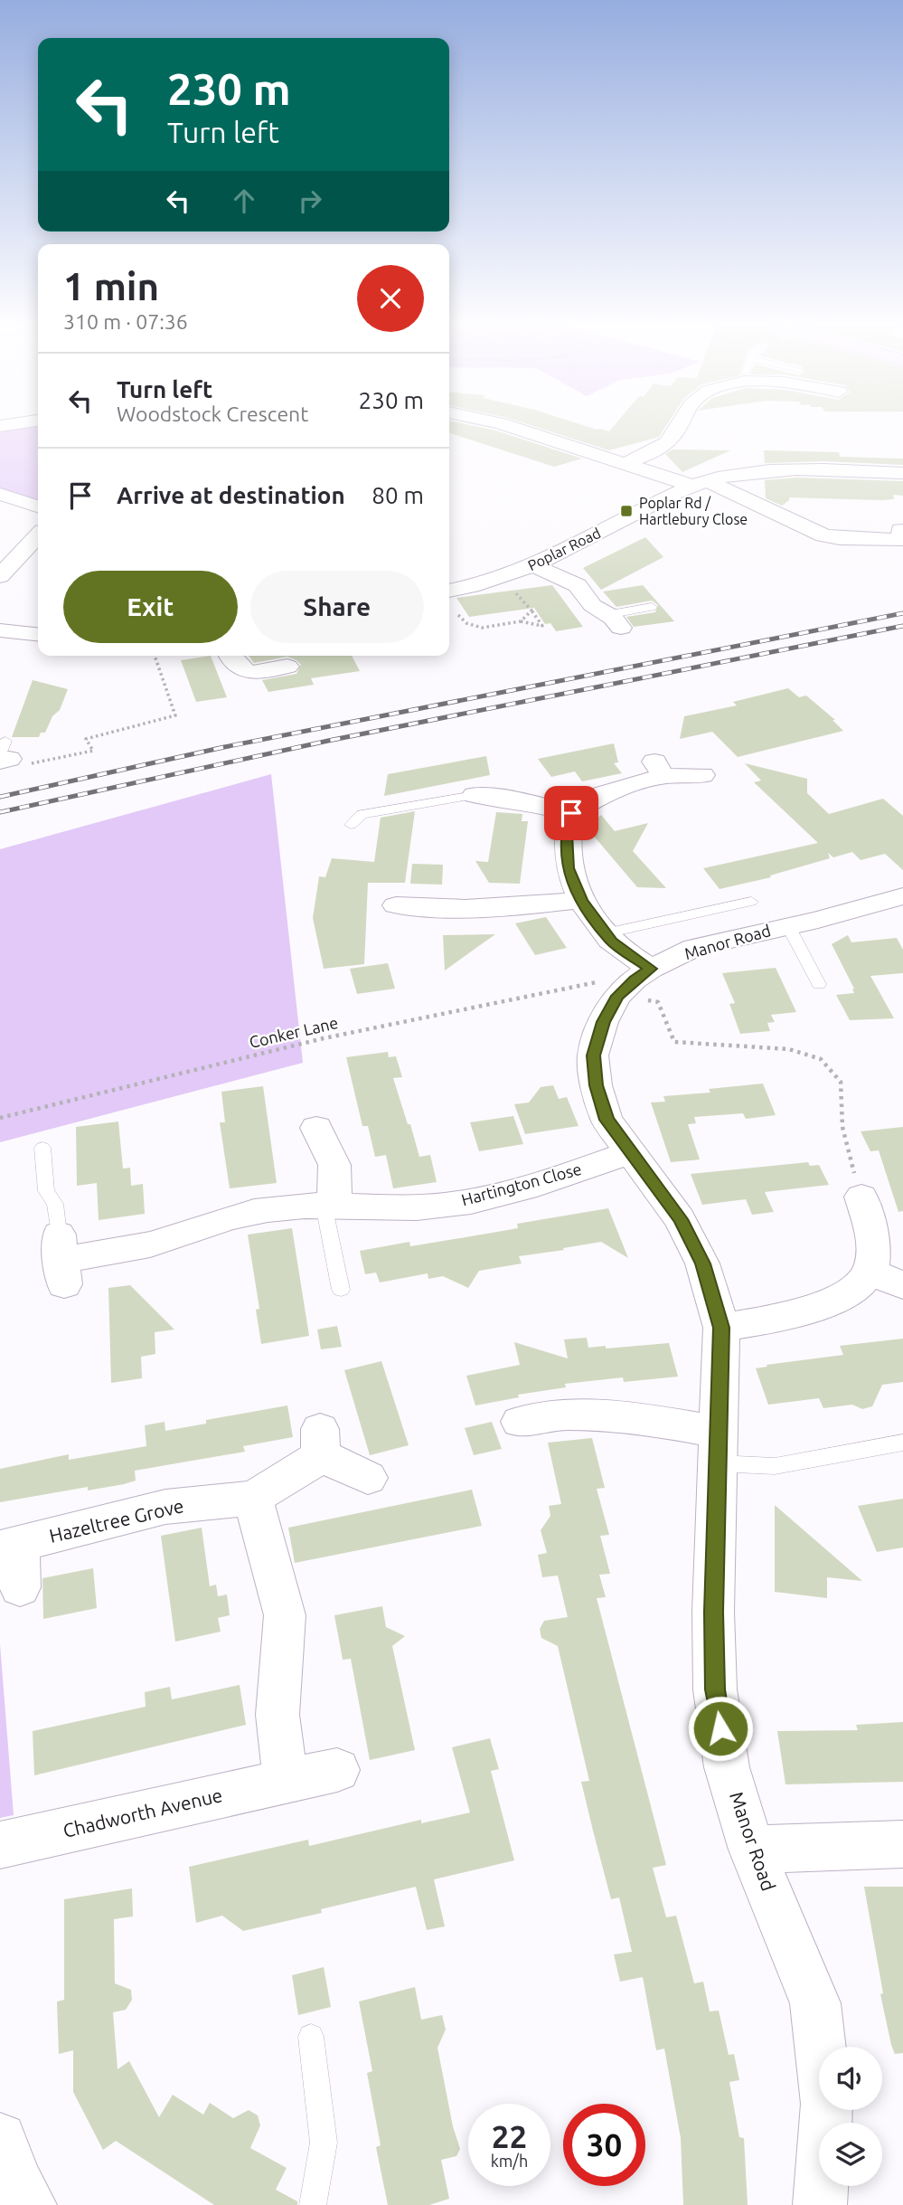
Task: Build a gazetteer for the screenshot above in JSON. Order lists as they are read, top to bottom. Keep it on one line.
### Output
{"streets":{"street":["Poplar Road","Manor Road","Hartington Close","Hazeltree Grove","Chadworth Avenue"],"path":["Conker Lane"]},"crossings":[["Manor Road","Conker Lane"],["Manor Road","Hartington Close"]],"places":{"transit":["Poplar Rd / Hartlebury Close"]},"page":{"turn":["230 m","Turn left"],"heading":["1 min","310 m · 07:36"],"list":[{"name":"Turn left","note":"Woodstock Crescent","value":"230 m"},{"name":"Arrive at destination","value":"80 m"}],"buttons":["Exit","Share"],"speed":"22 km/h","limit":"30"}}
